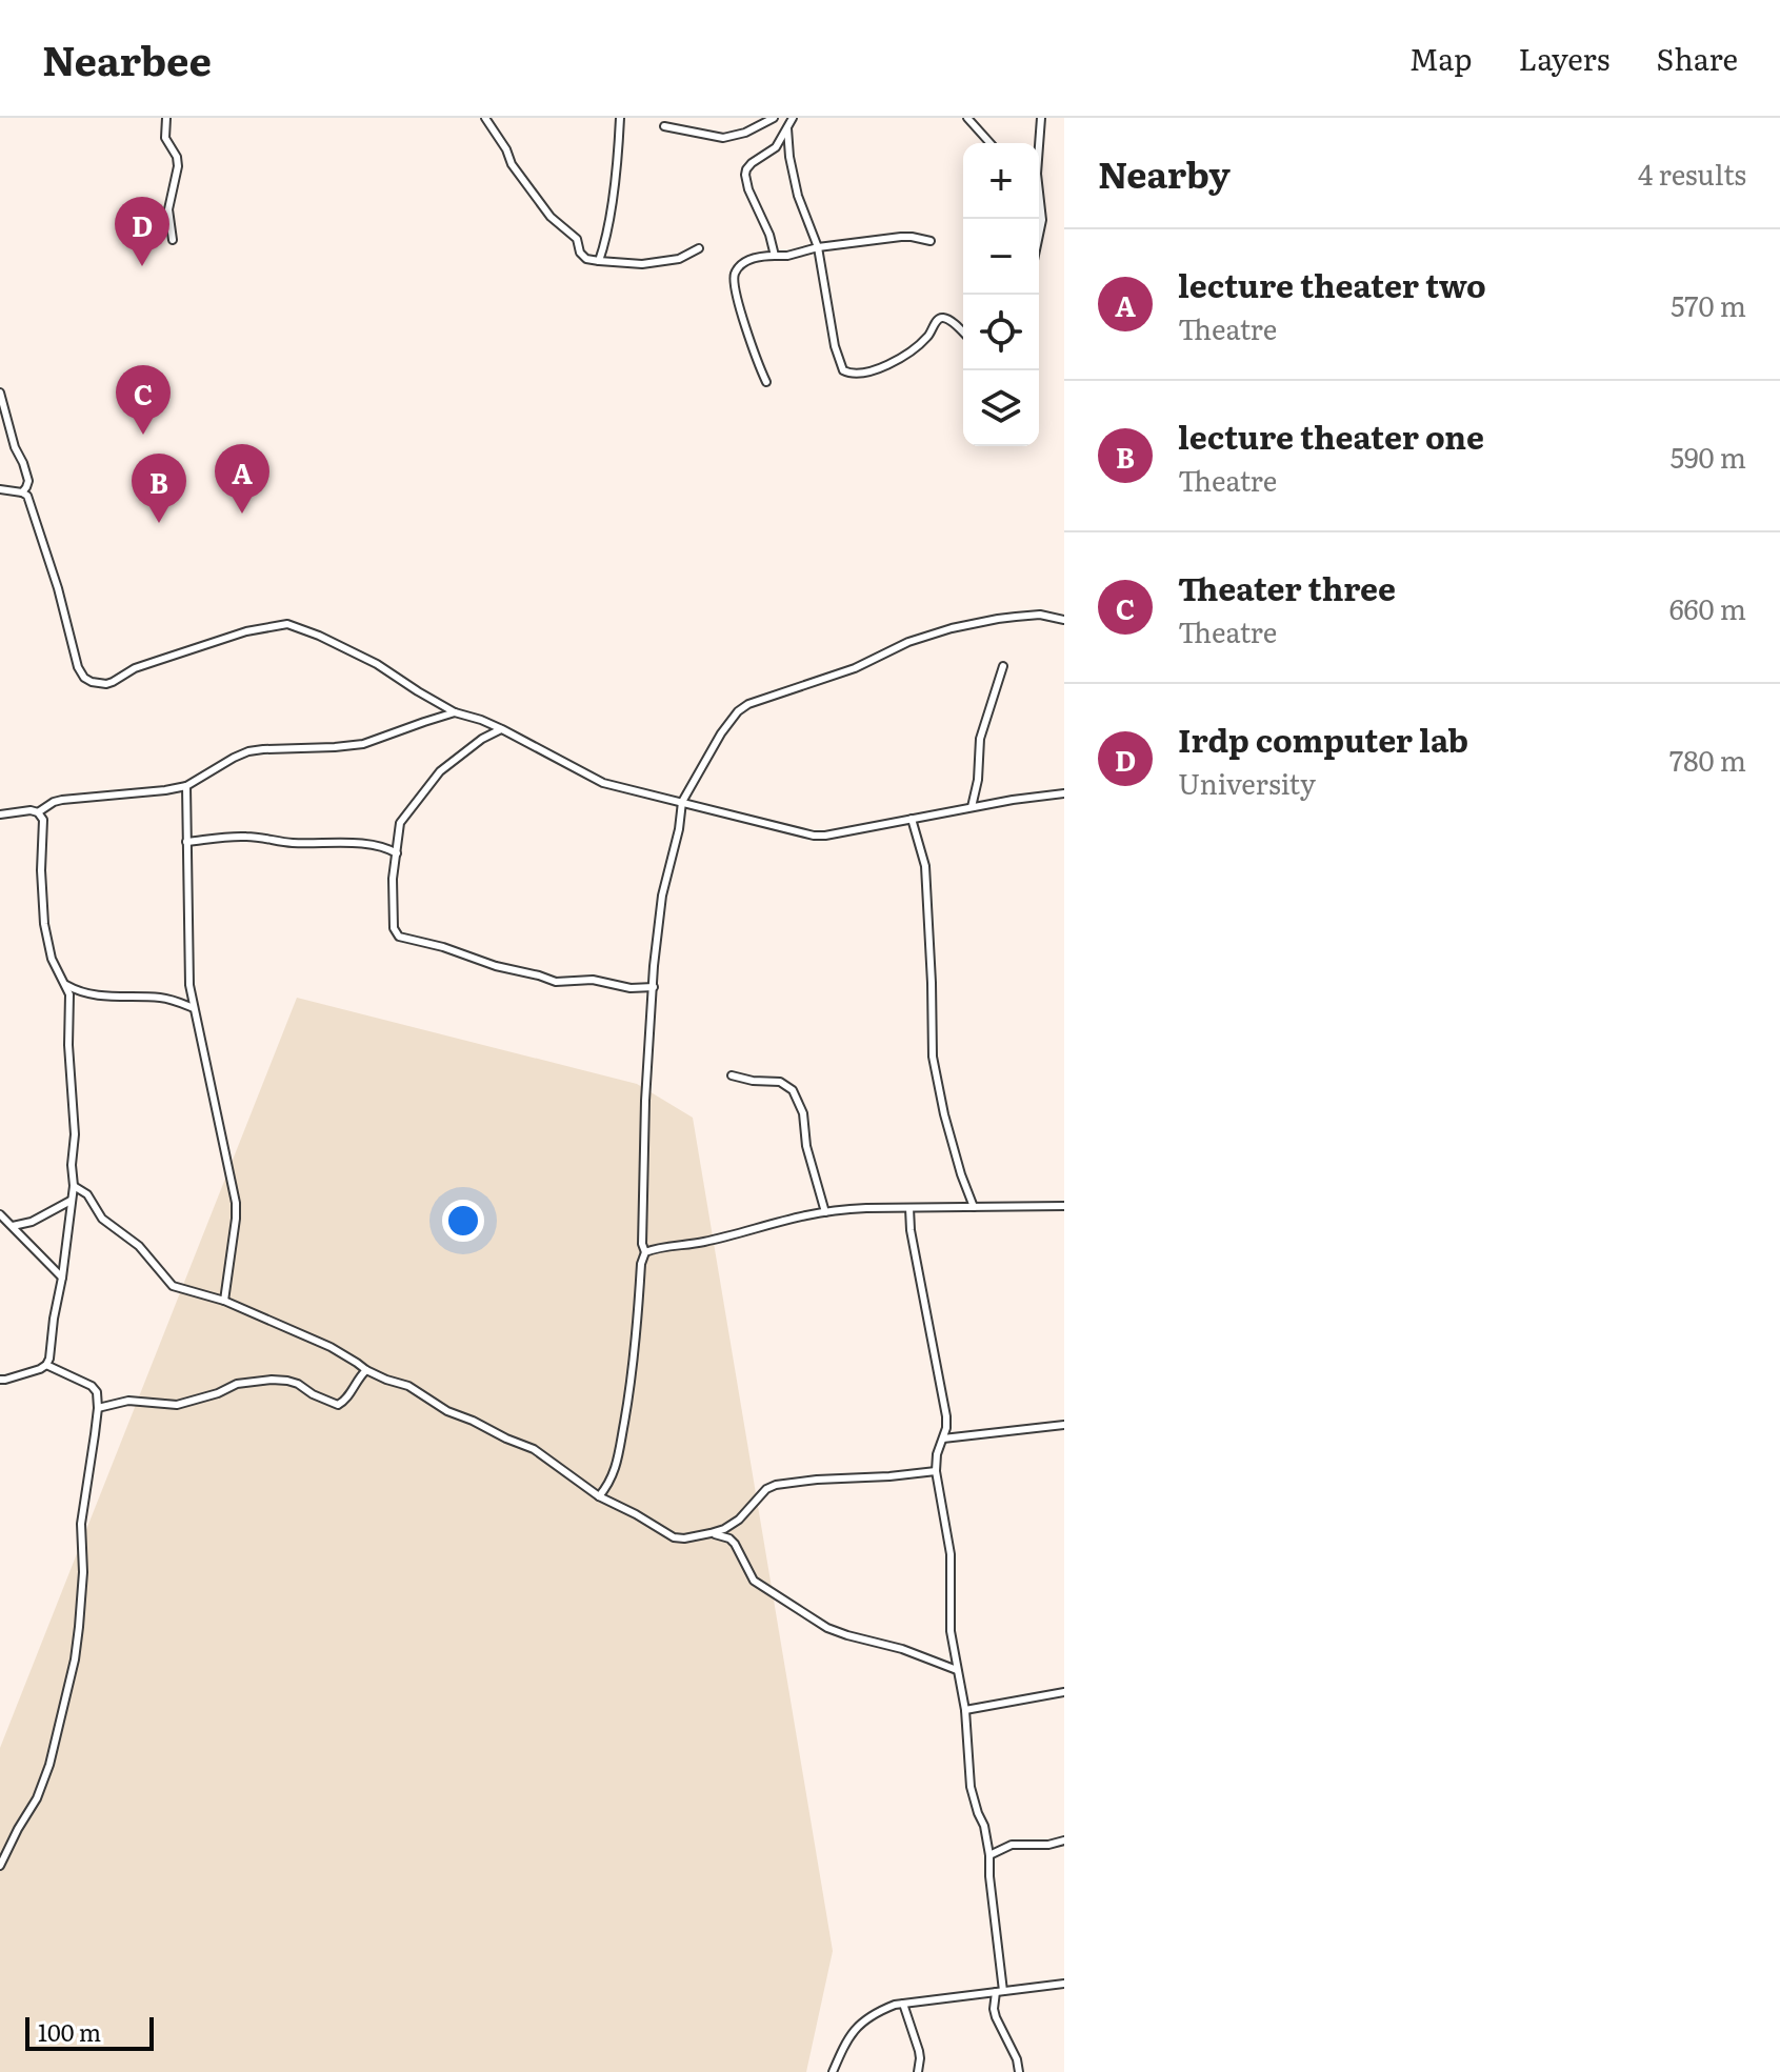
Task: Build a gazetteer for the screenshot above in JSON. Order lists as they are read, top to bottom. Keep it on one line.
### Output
{"scale_bar":"100 m","page":{"header":"Nearbee","nav":["Map","Layers","Share"],"heading":["Nearby","4 results"],"map_buttons":["+","−"],"pins":["D","C","A","B"],"list":[{"mark":"A","name":"lecture theater two","note":"Theatre","value":"570 m"},{"mark":"B","name":"lecture theater one","note":"Theatre","value":"590 m"},{"mark":"C","name":"Theater three","note":"Theatre","value":"660 m"},{"mark":"D","name":"Irdp computer lab","note":"University","value":"780 m"}],"scale":"100 m"}}
